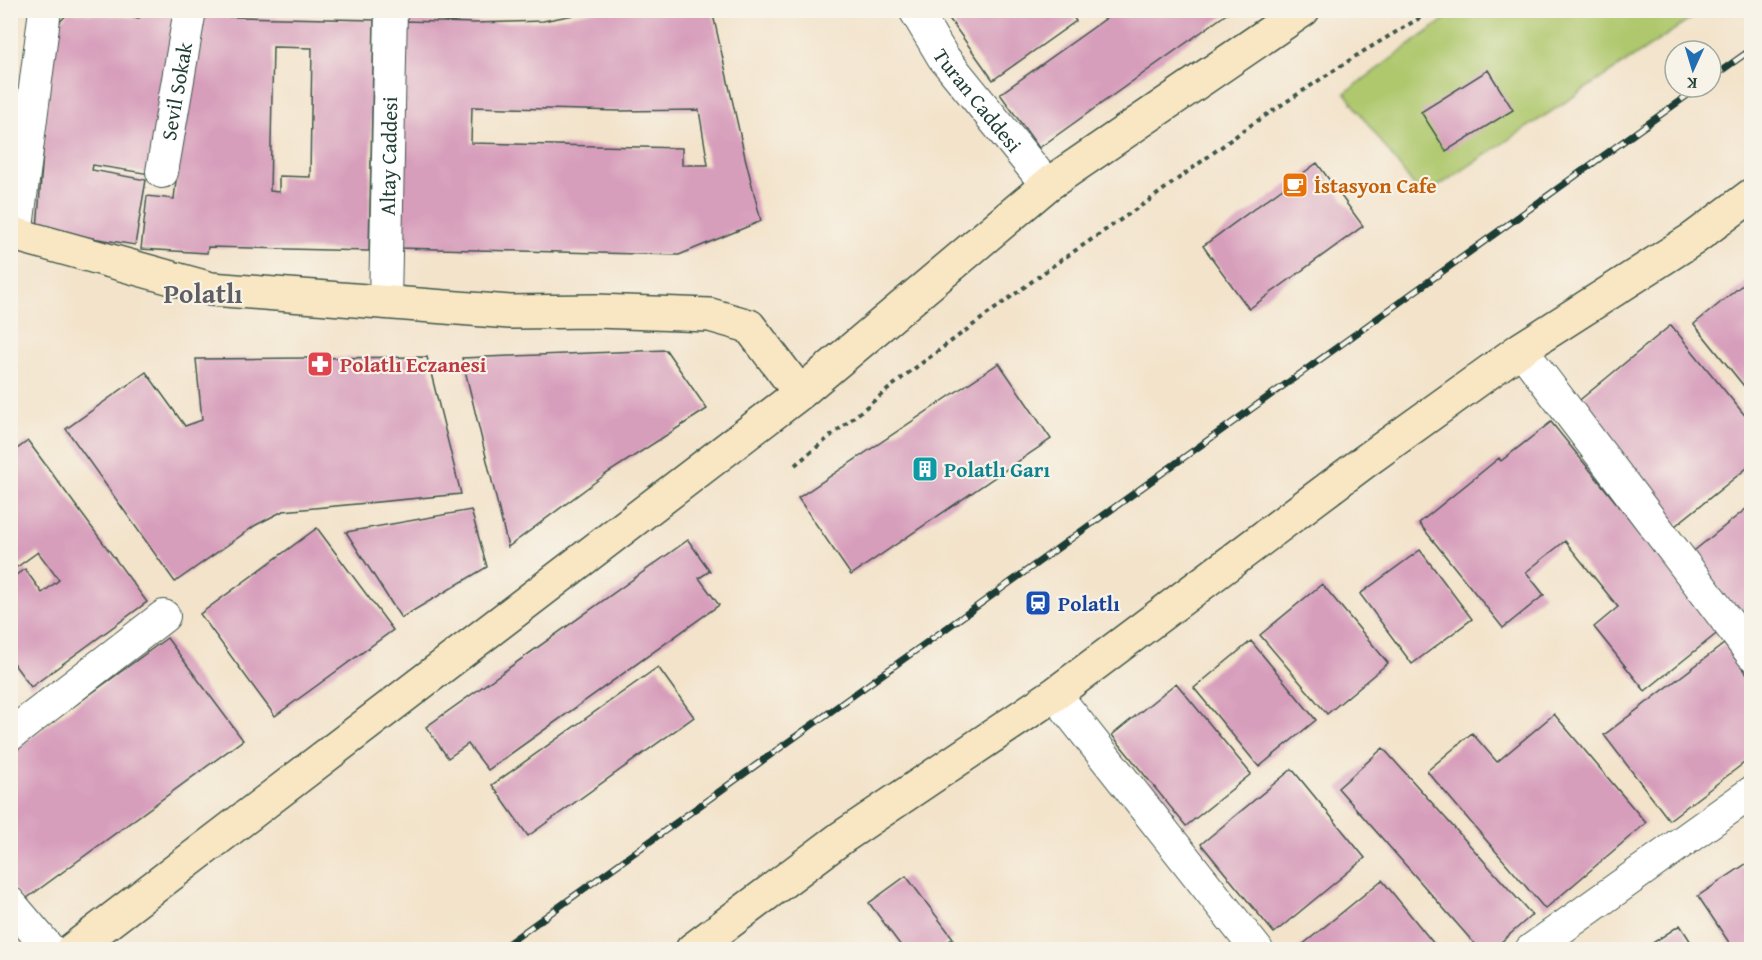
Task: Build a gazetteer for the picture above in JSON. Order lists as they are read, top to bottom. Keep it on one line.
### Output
{"streets":{"street":["Sevil Sokak","Turan Caddesi","Altay Caddesi"]},"districts":["Polatlı"],"places":{"cafe":["İstasyon Cafe"],"pharmacy":["Polatlı Eczanesi"],"building":["Polatlı Garı"],"station":["Polatlı"]},"north":"bottom"}
